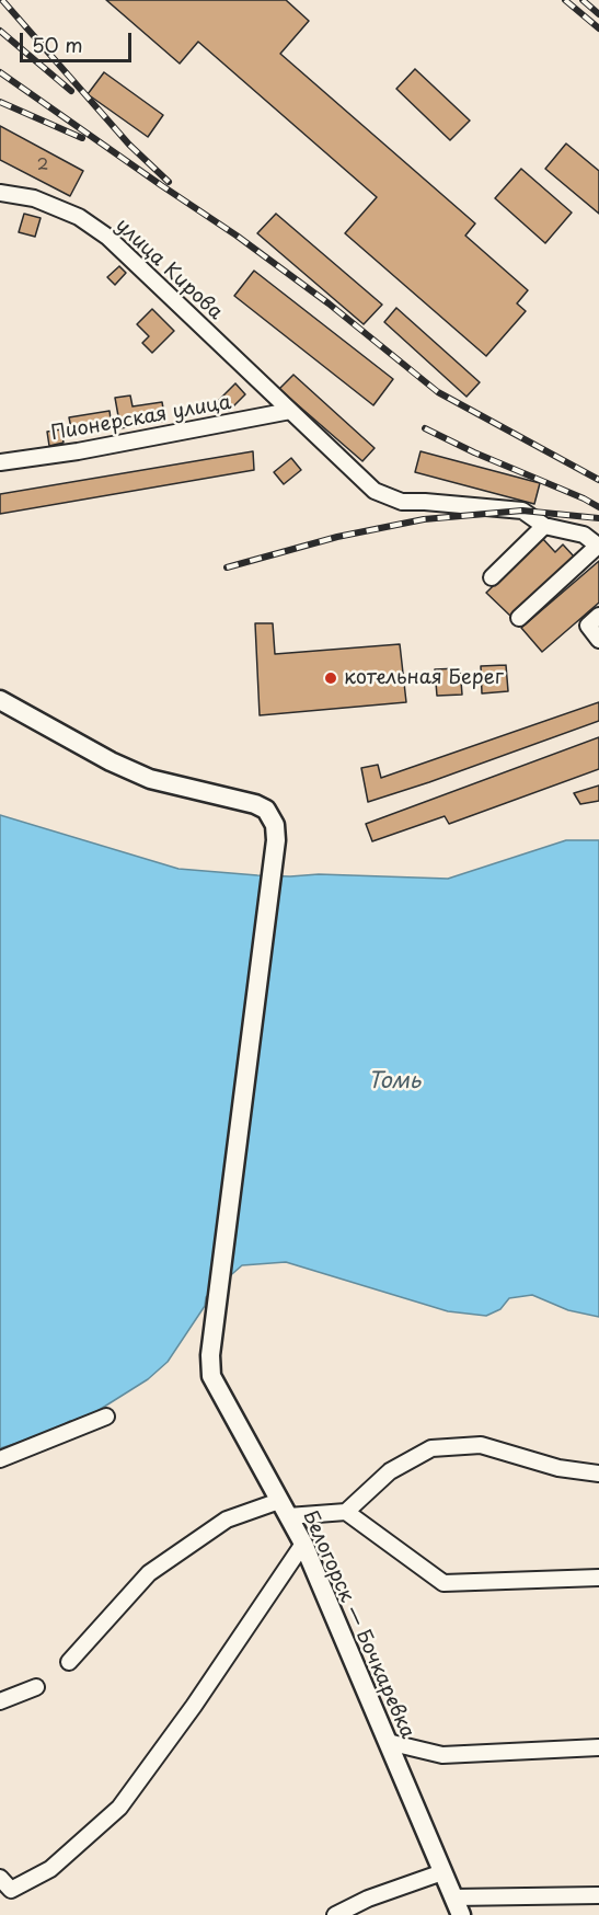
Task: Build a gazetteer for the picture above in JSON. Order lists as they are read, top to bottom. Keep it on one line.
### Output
{"streets":{"main road":["Белогорск — Бочкаревка"],"street":["улица Кирова","Пионерская улица"]},"crossings":[["улица Кирова","Пионерская улица"]],"water":["Томь"],"places":["котельная Берег"],"house_numbers":["2"],"scale_bar":"50 m"}
